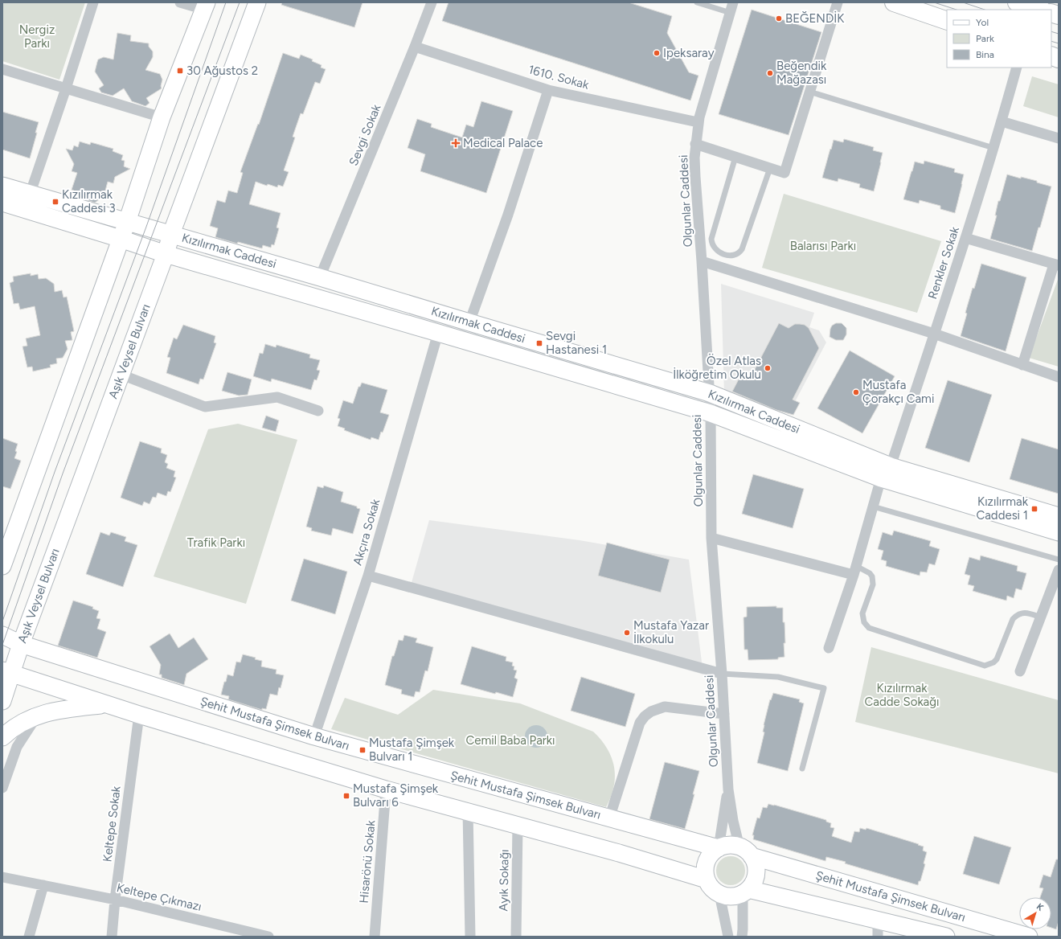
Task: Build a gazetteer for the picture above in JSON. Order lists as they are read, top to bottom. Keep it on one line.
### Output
{"streets":{"main road":["Kızılırmak Caddesi","Aşık Veysel Bulvarı","Şehit Mustafa Şimsek Bulvarı"],"street":["1610. Sokak","Sevgi Sokak","Olgunlar Caddesi","Renkler Sokak","Akçıra Sokak","Keltepe Sokak","Hisarönü Sokak","Ayık Sokağı","Keltepe Çıkmazı"]},"crossings":[["1610. Sokak","Sevgi Sokak"],["1610. Sokak","Olgunlar Caddesi"],["Sevgi Sokak","Kızılırmak Caddesi"],["Olgunlar Caddesi","Kızılırmak Caddesi"],["Kızılırmak Caddesi","Renkler Sokak"],["Kızılırmak Caddesi","Aşık Veysel Bulvarı"],["Kızılırmak Caddesi","Akçıra Sokak"],["Aşık Veysel Bulvarı","Şehit Mustafa Şimsek Bulvarı"],["Akçıra Sokak","Şehit Mustafa Şimsek Bulvarı"],["Keltepe Sokak","Keltepe Çıkmazı"]],"parks":["Nergiz Parkı","Balarısı Parkı","Trafik Parkı","Kızılırmak Cadde Sokağı","Cemil Baba Parkı"],"places":{"other":["BEĞENDİK","Ipeksaray","Beğendik Mağazası","Özel Atlas İlköğretim Okulu","Mustafa Çorakçı Cami","Mustafa Yazar İlkokulu"],"transit":["30 Ağustos 2","Kızılırmak Caddesi 3","Sevgi Hastanesi 1","Kızılırmak Caddesi 1","Mustafa Şimşek Bulvarı 1","Mustafa Şimşek Bulvarı 6"],"health":["Medical Palace"]},"legend":["Yol","Park","Bina"],"north":"top right"}
